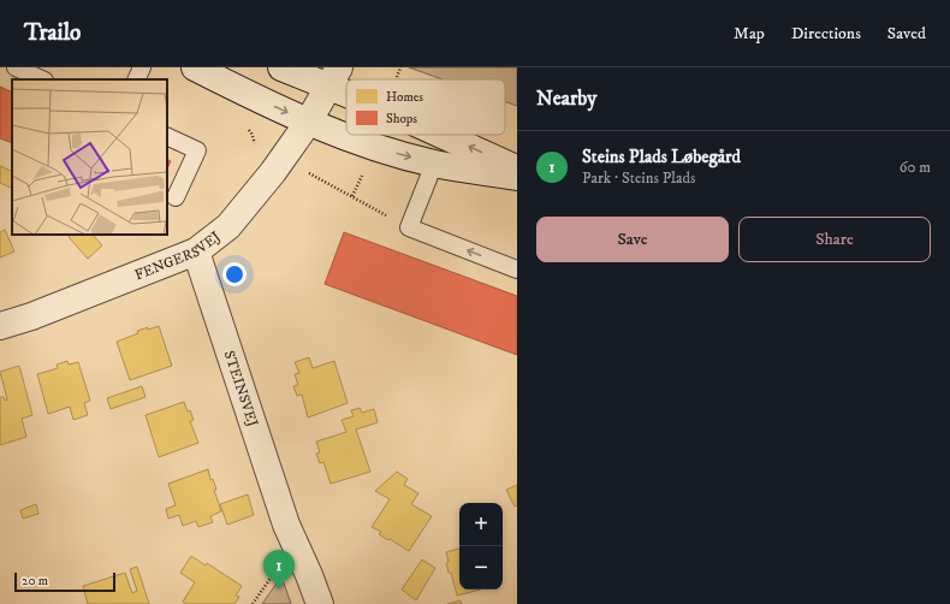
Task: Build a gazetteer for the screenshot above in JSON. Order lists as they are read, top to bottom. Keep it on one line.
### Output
{"streets":{"street":["FENGERSVEJ","STEINSVEJ"]},"crossings":[["FENGERSVEJ","STEINSVEJ"]],"legend":["Homes","Shops"],"scale_bar":"20 m","page":{"header":"Trailo","nav":["Map","Directions","Saved"],"heading":"Nearby","list":[{"mark":"1","name":"Steins Plads Løbegård","note":"Park · Steins Plads","value":"60 m"}],"buttons":["Save","Share"],"map_buttons":["+","−"],"pins":"1","scale":"20 m"}}
